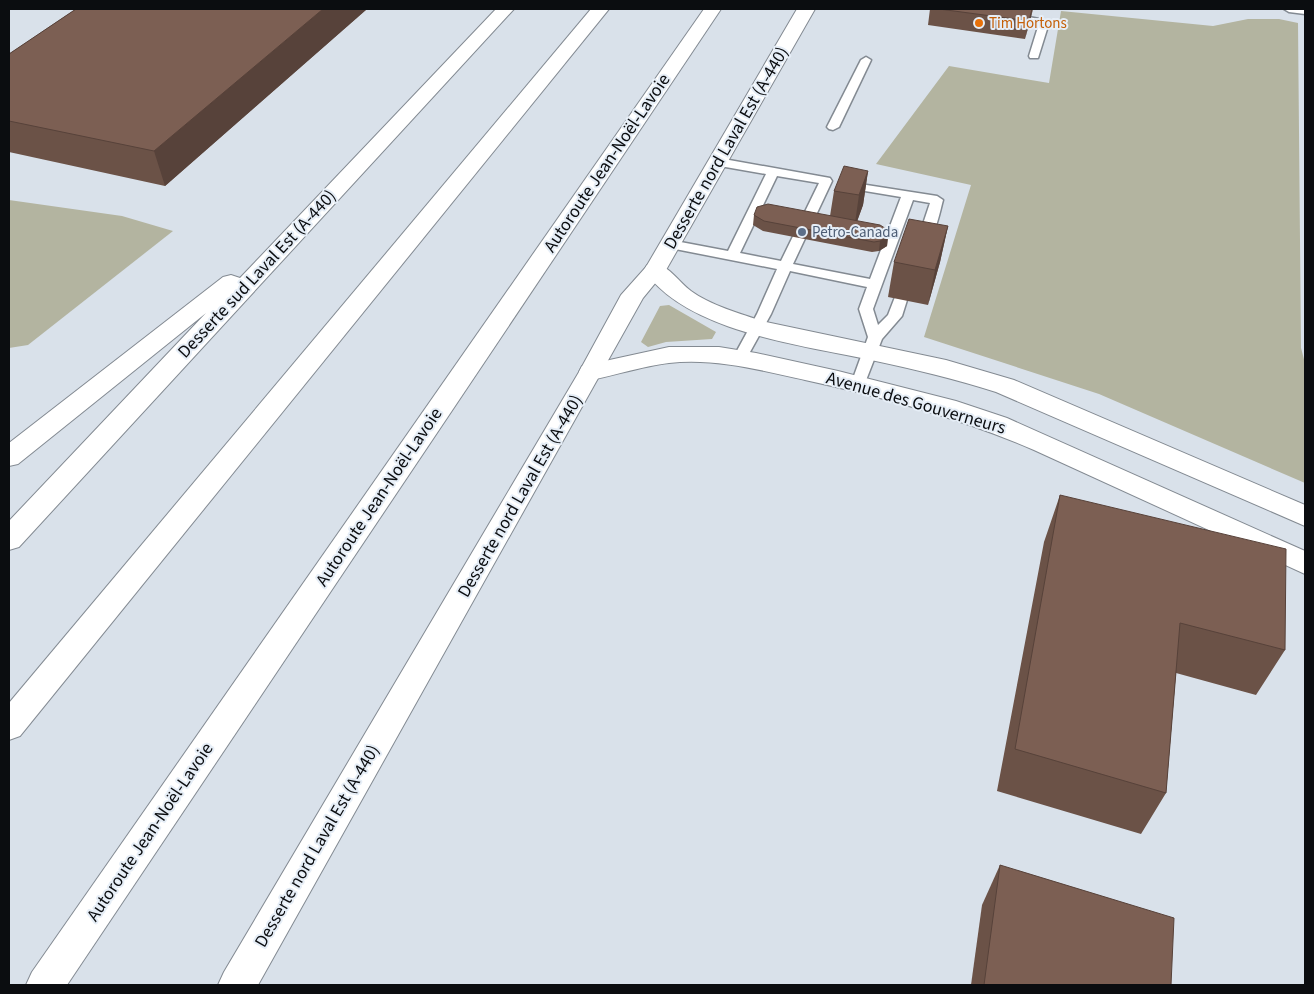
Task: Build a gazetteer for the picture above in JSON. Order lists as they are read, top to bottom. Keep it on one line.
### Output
{"streets":{"main road":["Desserte nord Laval Est (A-440)","Autoroute Jean-Noël-Lavoie","Desserte sud Laval Est (A-440)","Avenue des Gouverneurs"]},"crossings":[["Desserte nord Laval Est (A-440)","Avenue des Gouverneurs"]],"places":["Tim Hortons","Petro-Canada"]}
